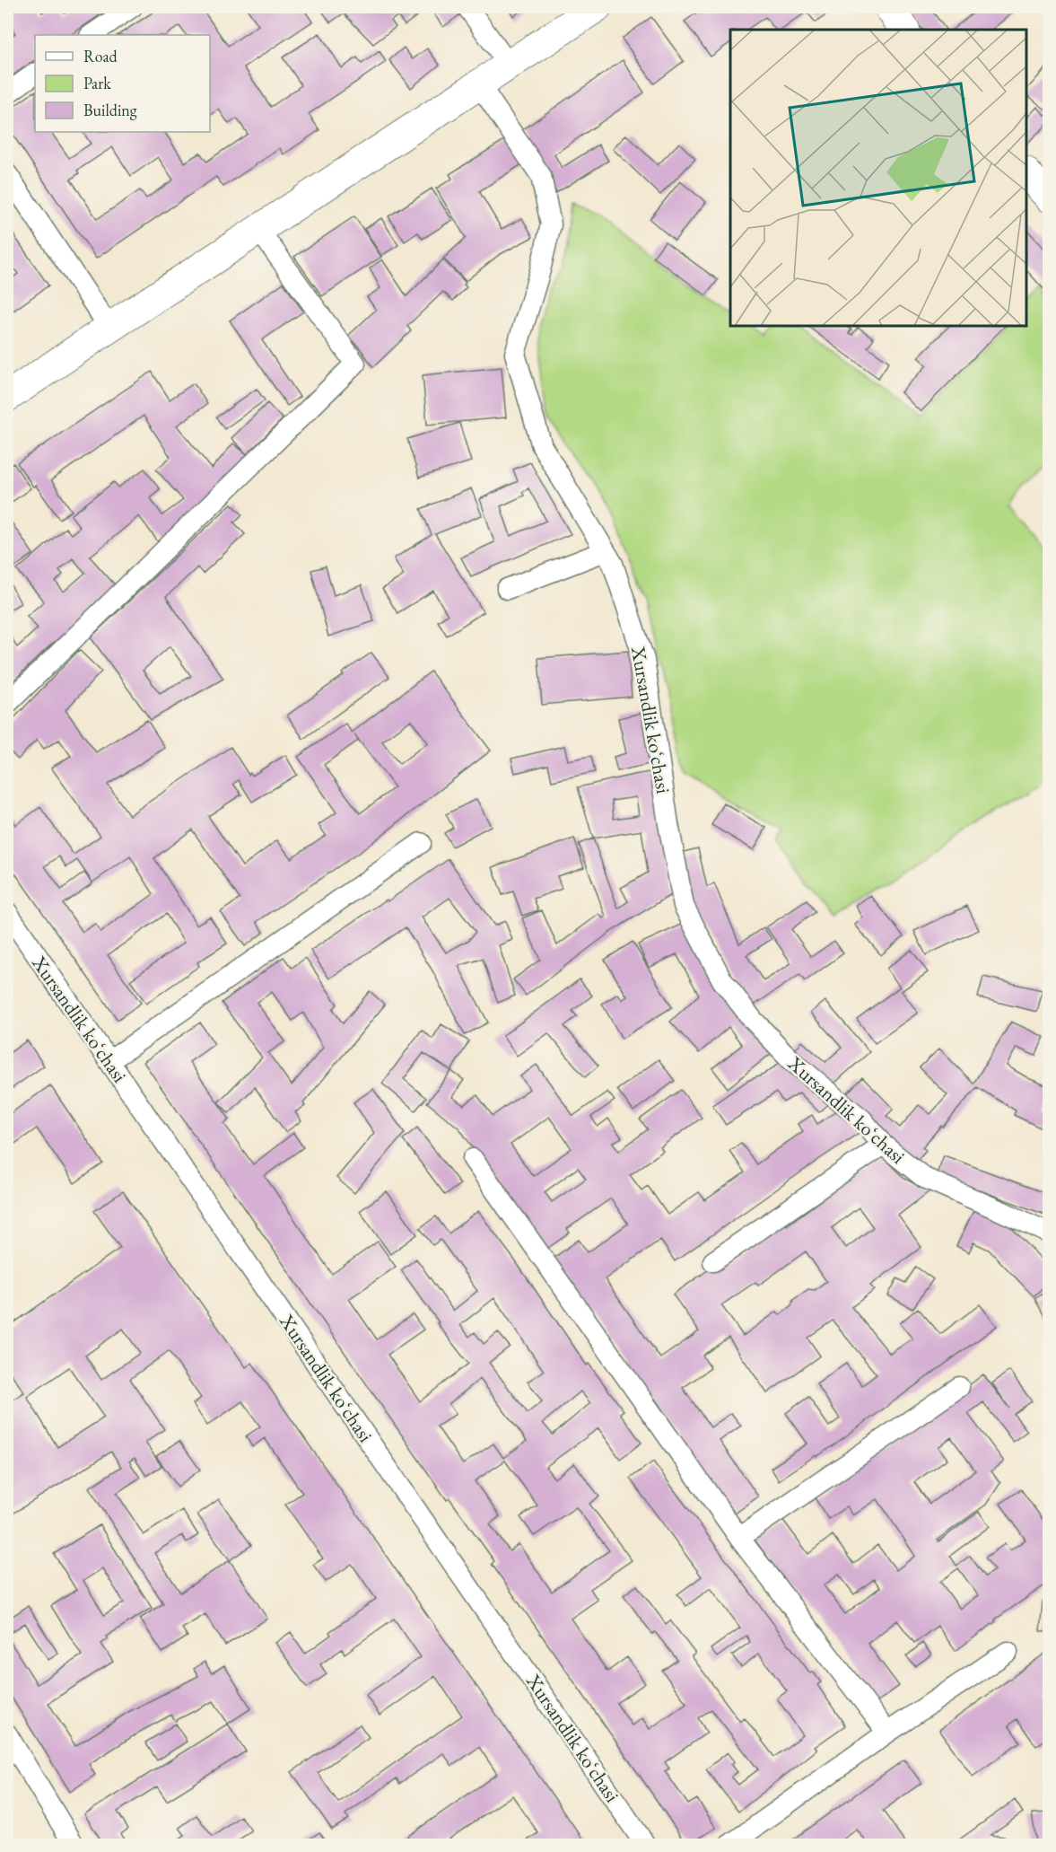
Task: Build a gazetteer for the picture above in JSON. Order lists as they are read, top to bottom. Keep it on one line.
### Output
{"streets":{"street":["Xursandlik koʻchasi"]},"legend":["Road","Park","Building"]}
